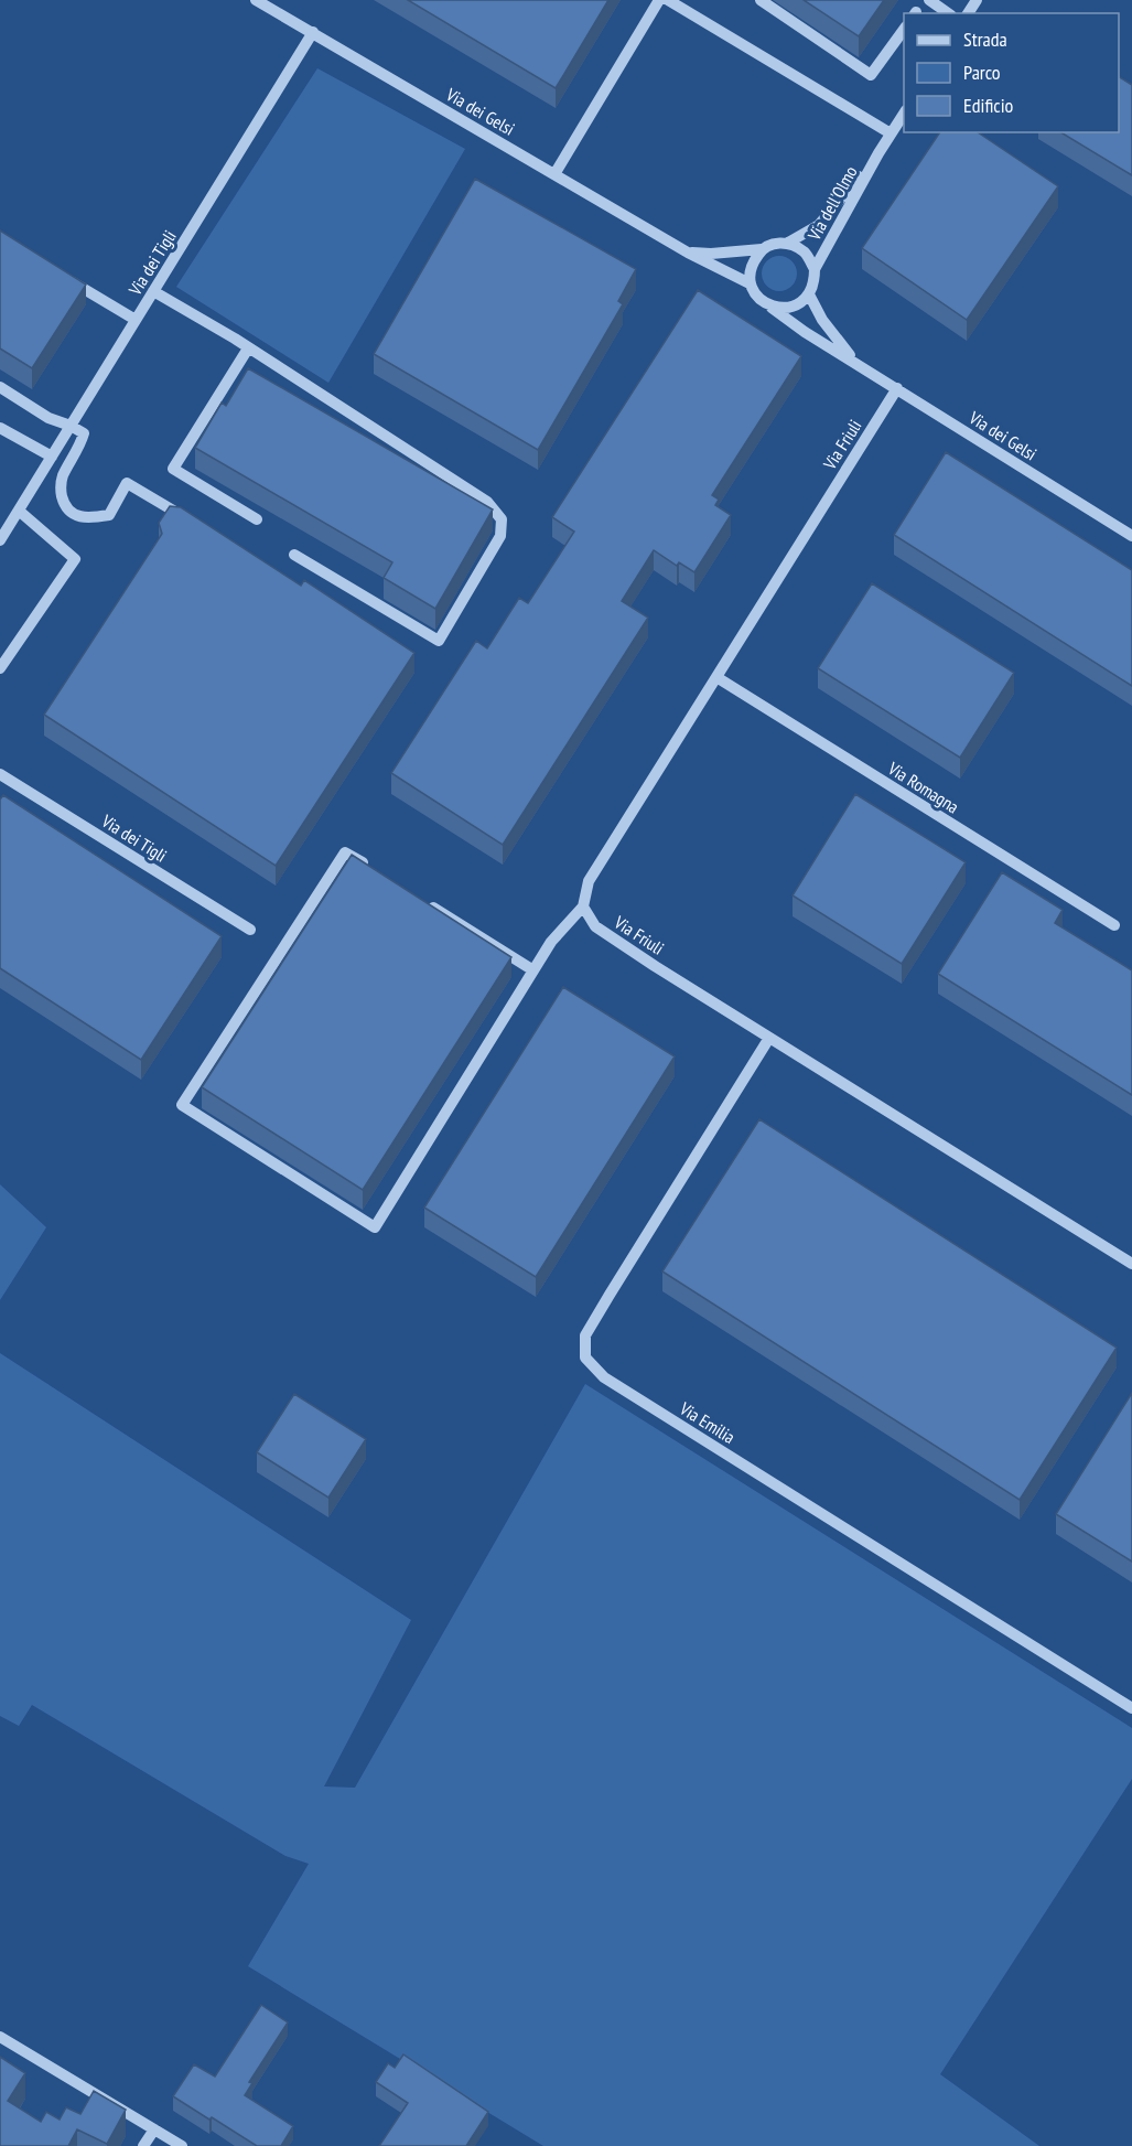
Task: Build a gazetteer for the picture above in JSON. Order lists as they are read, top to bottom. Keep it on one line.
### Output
{"streets":{"street":["Via dei Gelsi","Via dell'Olmo","Via dei Tigli","Via Friuli","Via Romagna","Via Emilia"]},"crossings":[["Via dei Gelsi","Via dell'Olmo"],["Via dei Gelsi","Via dei Tigli"],["Via dei Gelsi","Via Friuli"],["Via Friuli","Via Romagna"],["Via Friuli","Via Emilia"]],"legend":["Strada","Parco","Edificio"]}
